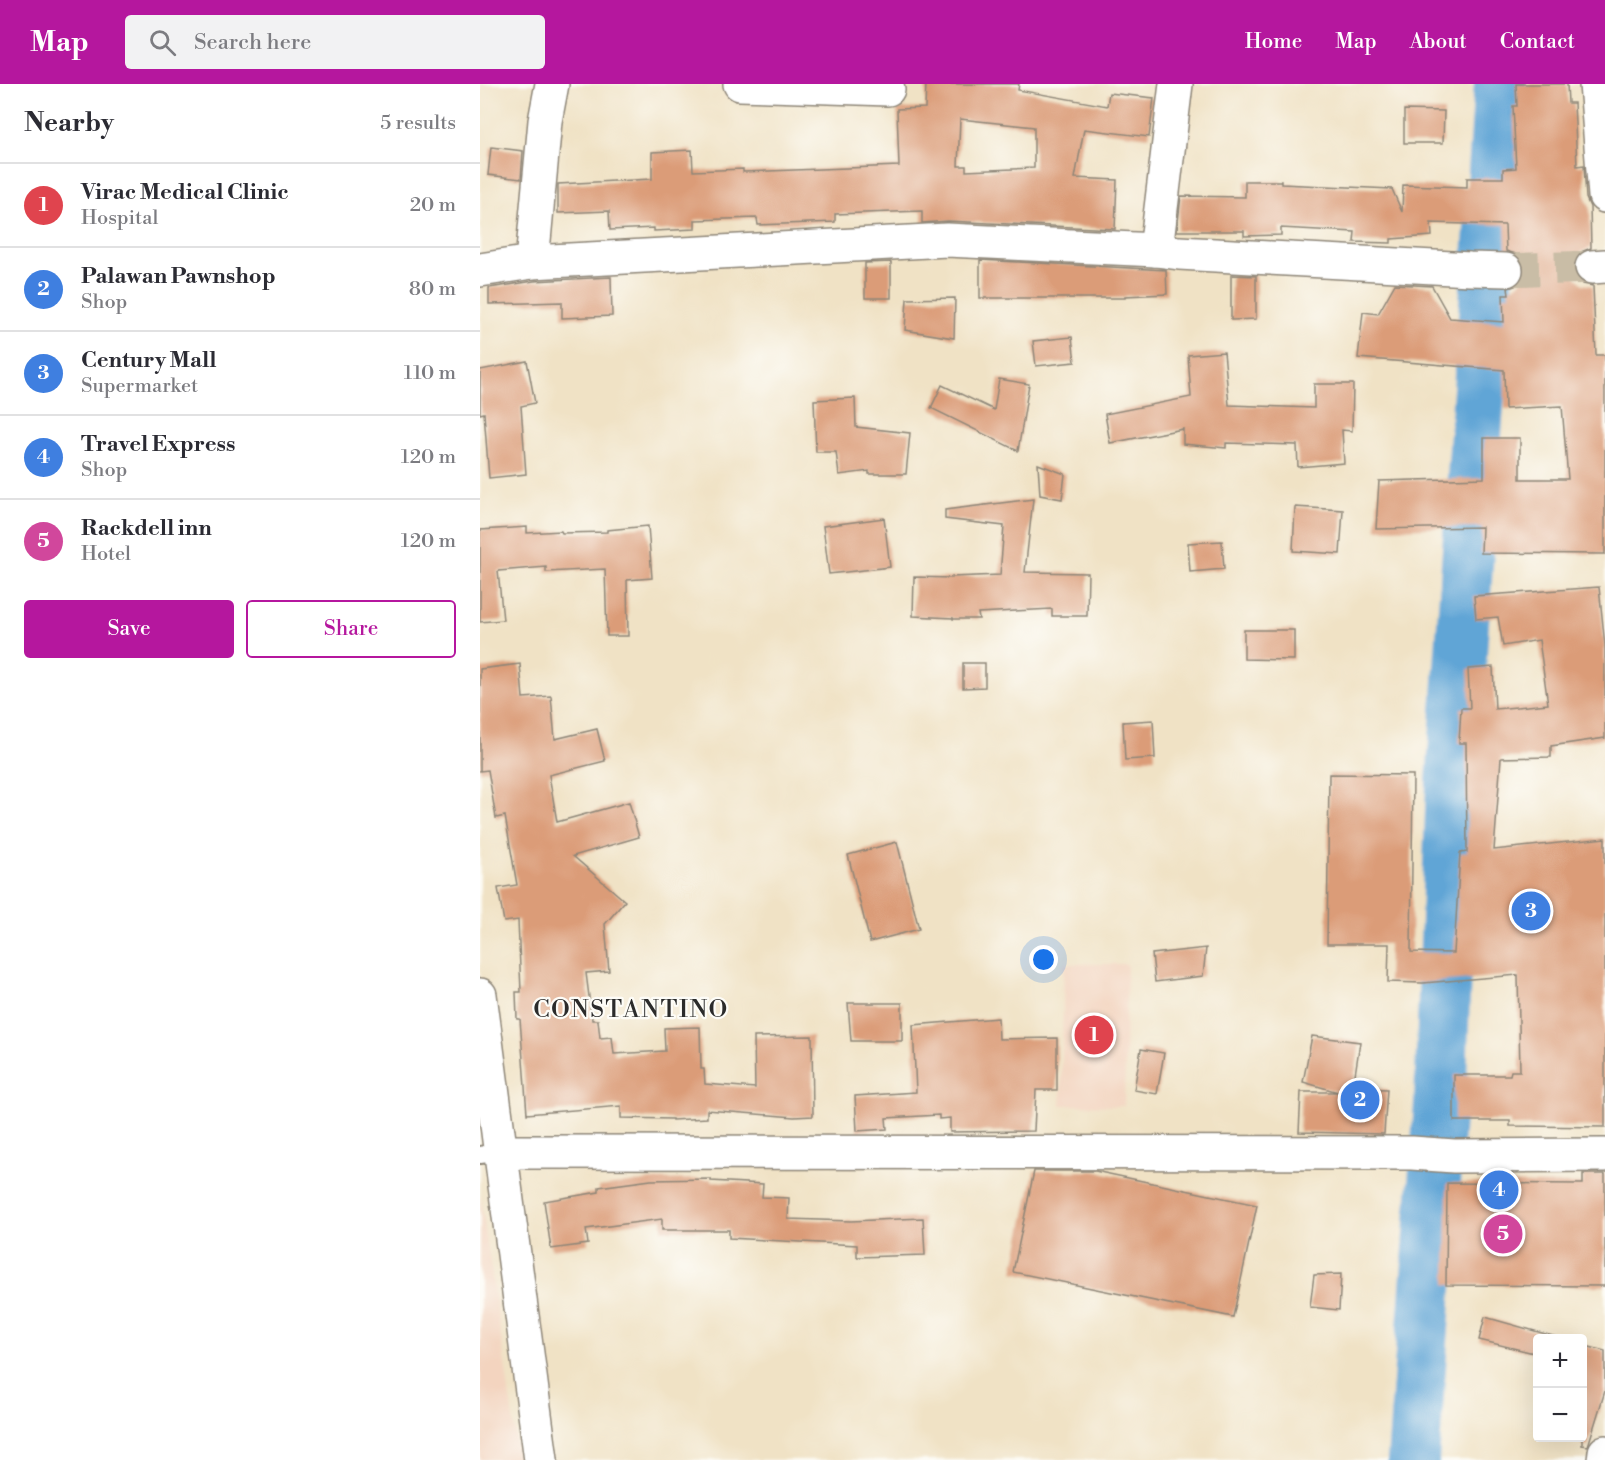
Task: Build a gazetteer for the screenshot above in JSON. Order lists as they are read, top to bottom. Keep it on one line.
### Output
{"districts":["CONSTANTINO"],"page":{"header":"Map","search":"Search here","nav":["Home","Map","About","Contact"],"heading":["Nearby","5 results"],"list":[{"mark":"1","name":"Virac Medical Clinic","note":"Hospital","value":"20 m"},{"mark":"2","name":"Palawan Pawnshop","note":"Shop","value":"80 m"},{"mark":"3","name":"Century Mall","note":"Supermarket","value":"110 m"},{"mark":"4","name":"Travel Express","note":"Shop","value":"120 m"},{"mark":"5","name":"Rackdell inn","note":"Hotel","value":"120 m"}],"buttons":["Save","Share"],"pins":["3","1","2","4","5"],"map_buttons":["+","−"]}}
